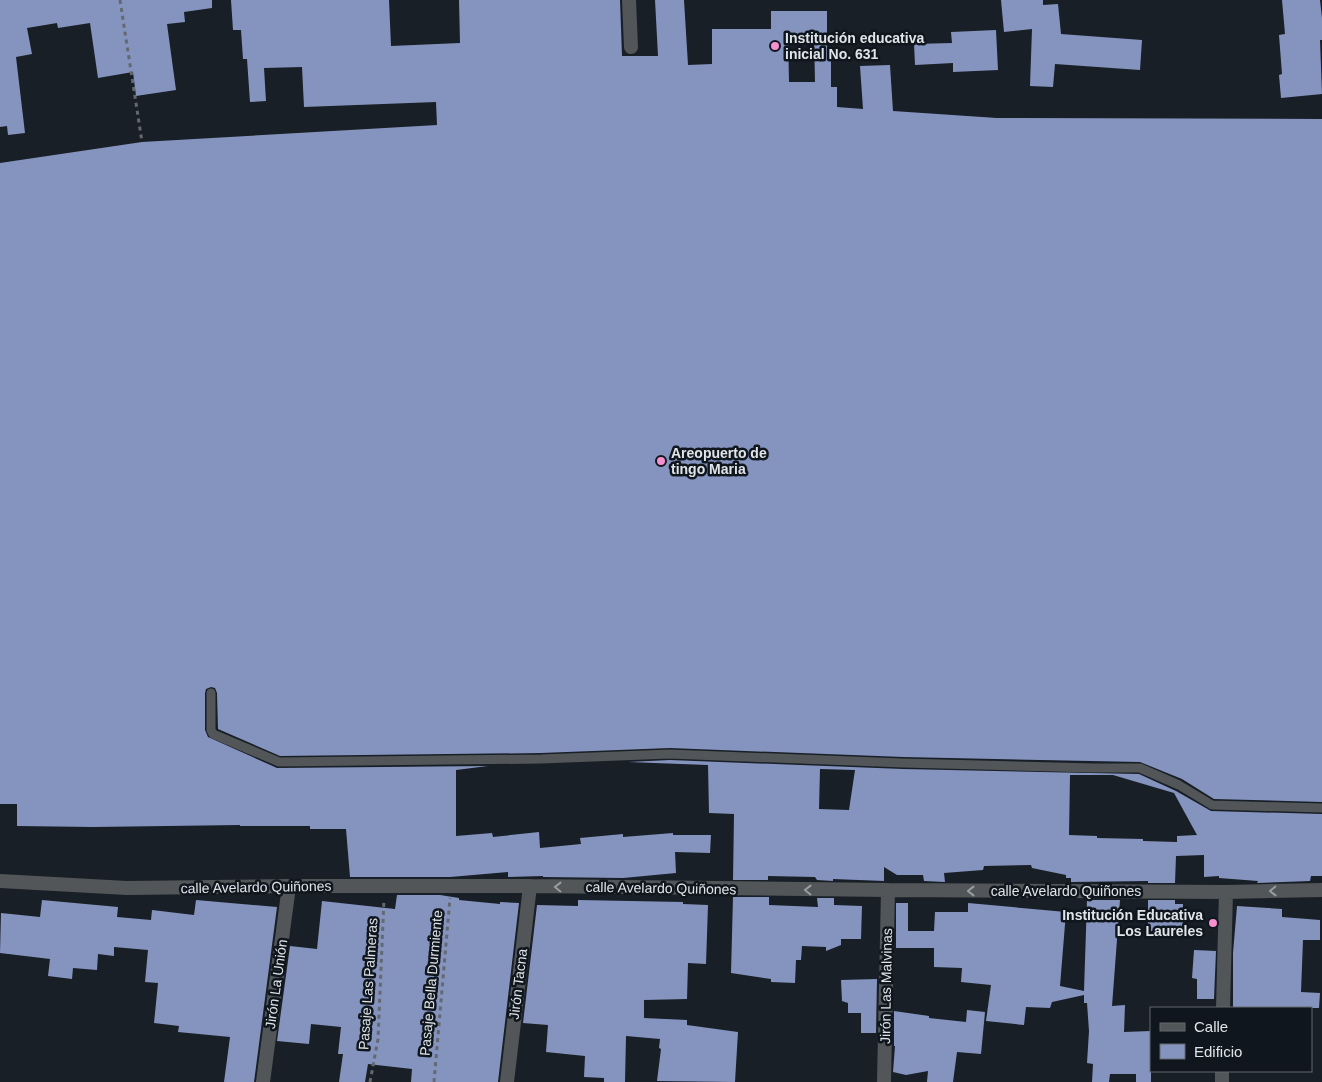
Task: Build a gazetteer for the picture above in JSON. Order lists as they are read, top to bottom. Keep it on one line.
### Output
{"streets":{"street":["calle Avelardo Quiñones","Jirón La Unión","Jirón Tacna","Jirón Las Malvinas"],"path":["Pasaje Bella Durmiente","Pasaje Las Palmeras"]},"crossings":[["calle Avelardo Quiñones","Pasaje Bella Durmiente"],["calle Avelardo Quiñones","Jirón La Unión"],["calle Avelardo Quiñones","Pasaje Las Palmeras"],["calle Avelardo Quiñones","Jirón Tacna"],["calle Avelardo Quiñones","Jirón Las Malvinas"]],"one_way":["calle Avelardo Quiñones"],"places":["Institución educativa inicial No. 631","Areopuerto de tingo Maria","Institución Educativa Los Laureles"],"legend":["Calle","Edificio"]}
